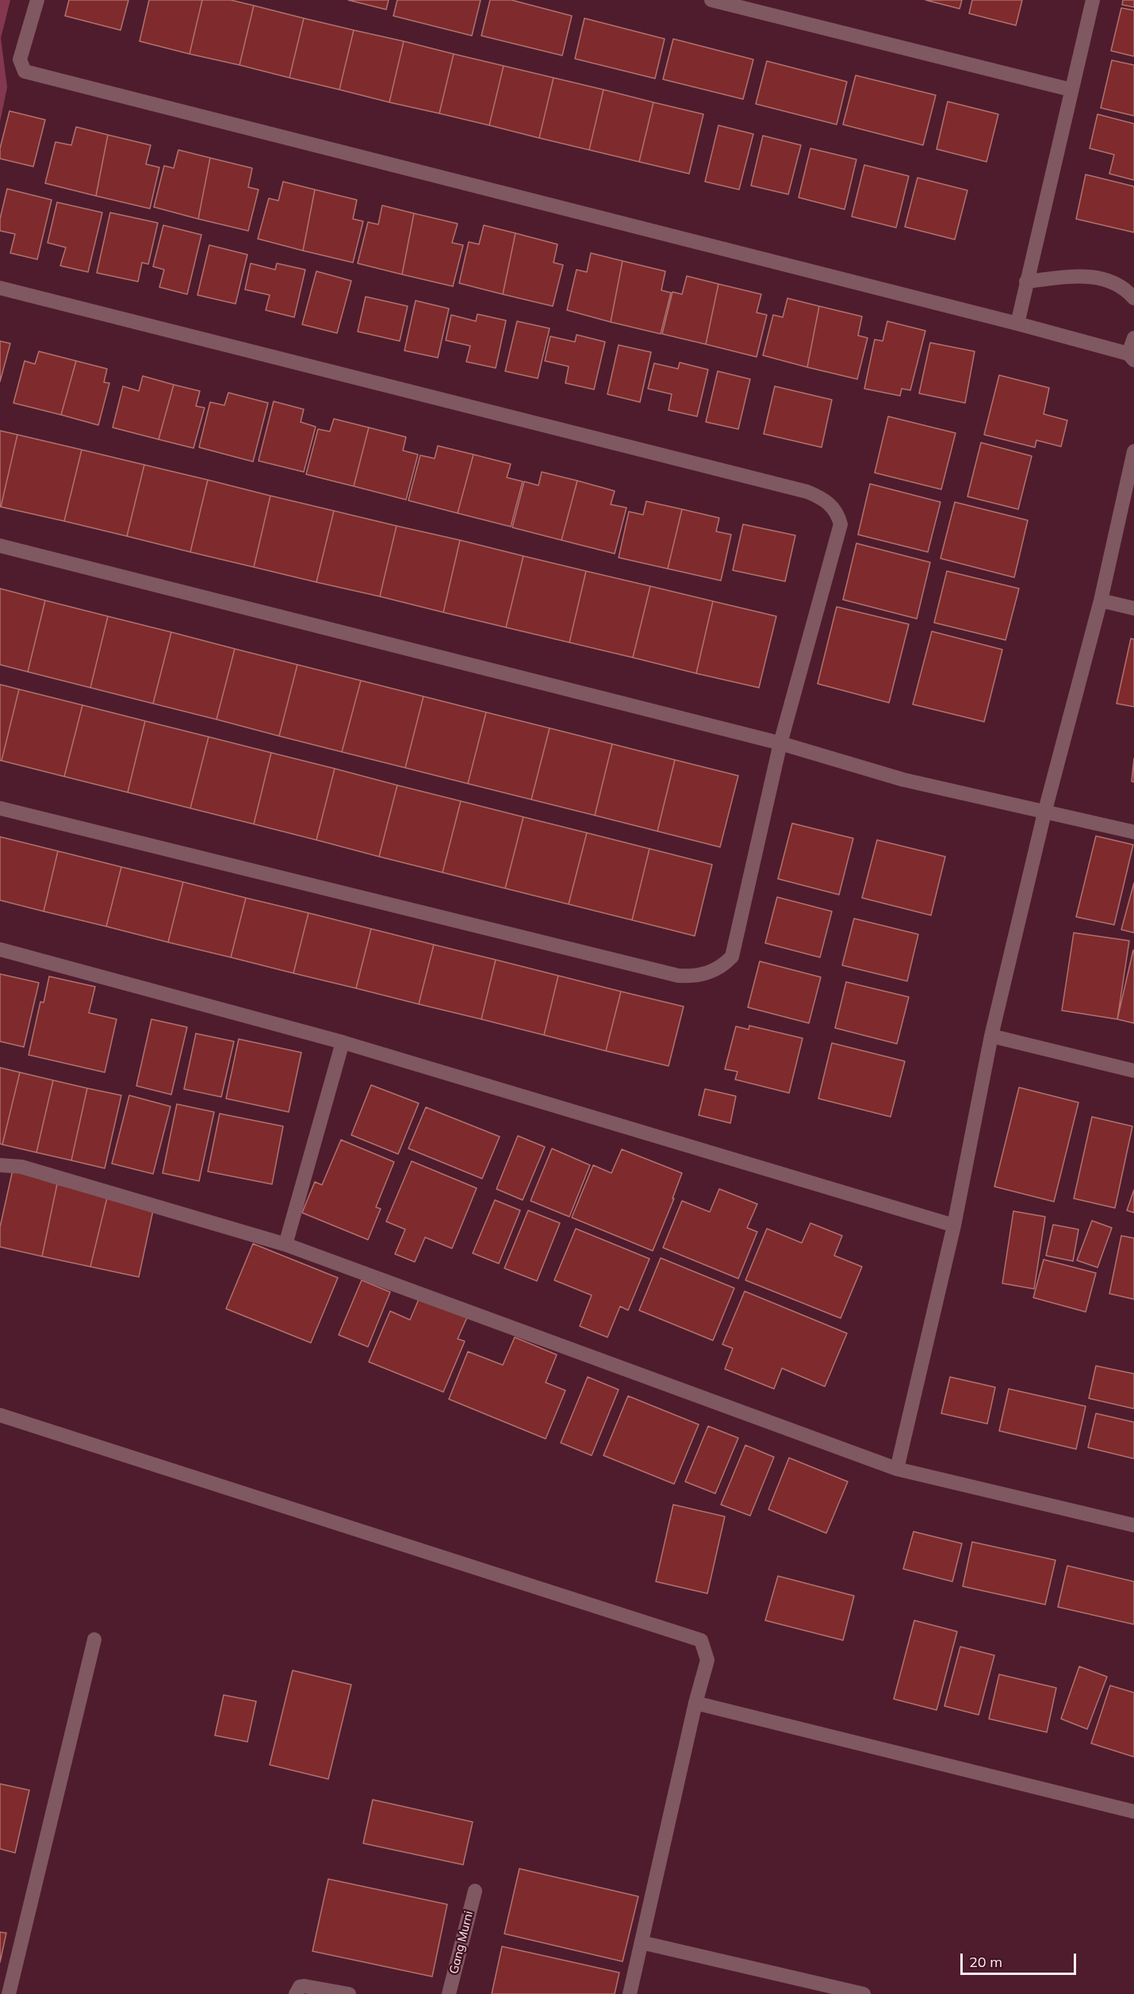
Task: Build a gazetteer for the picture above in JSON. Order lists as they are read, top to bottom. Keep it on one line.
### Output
{"streets":{"street":["Gang Murni"]},"scale_bar":"20 m"}
